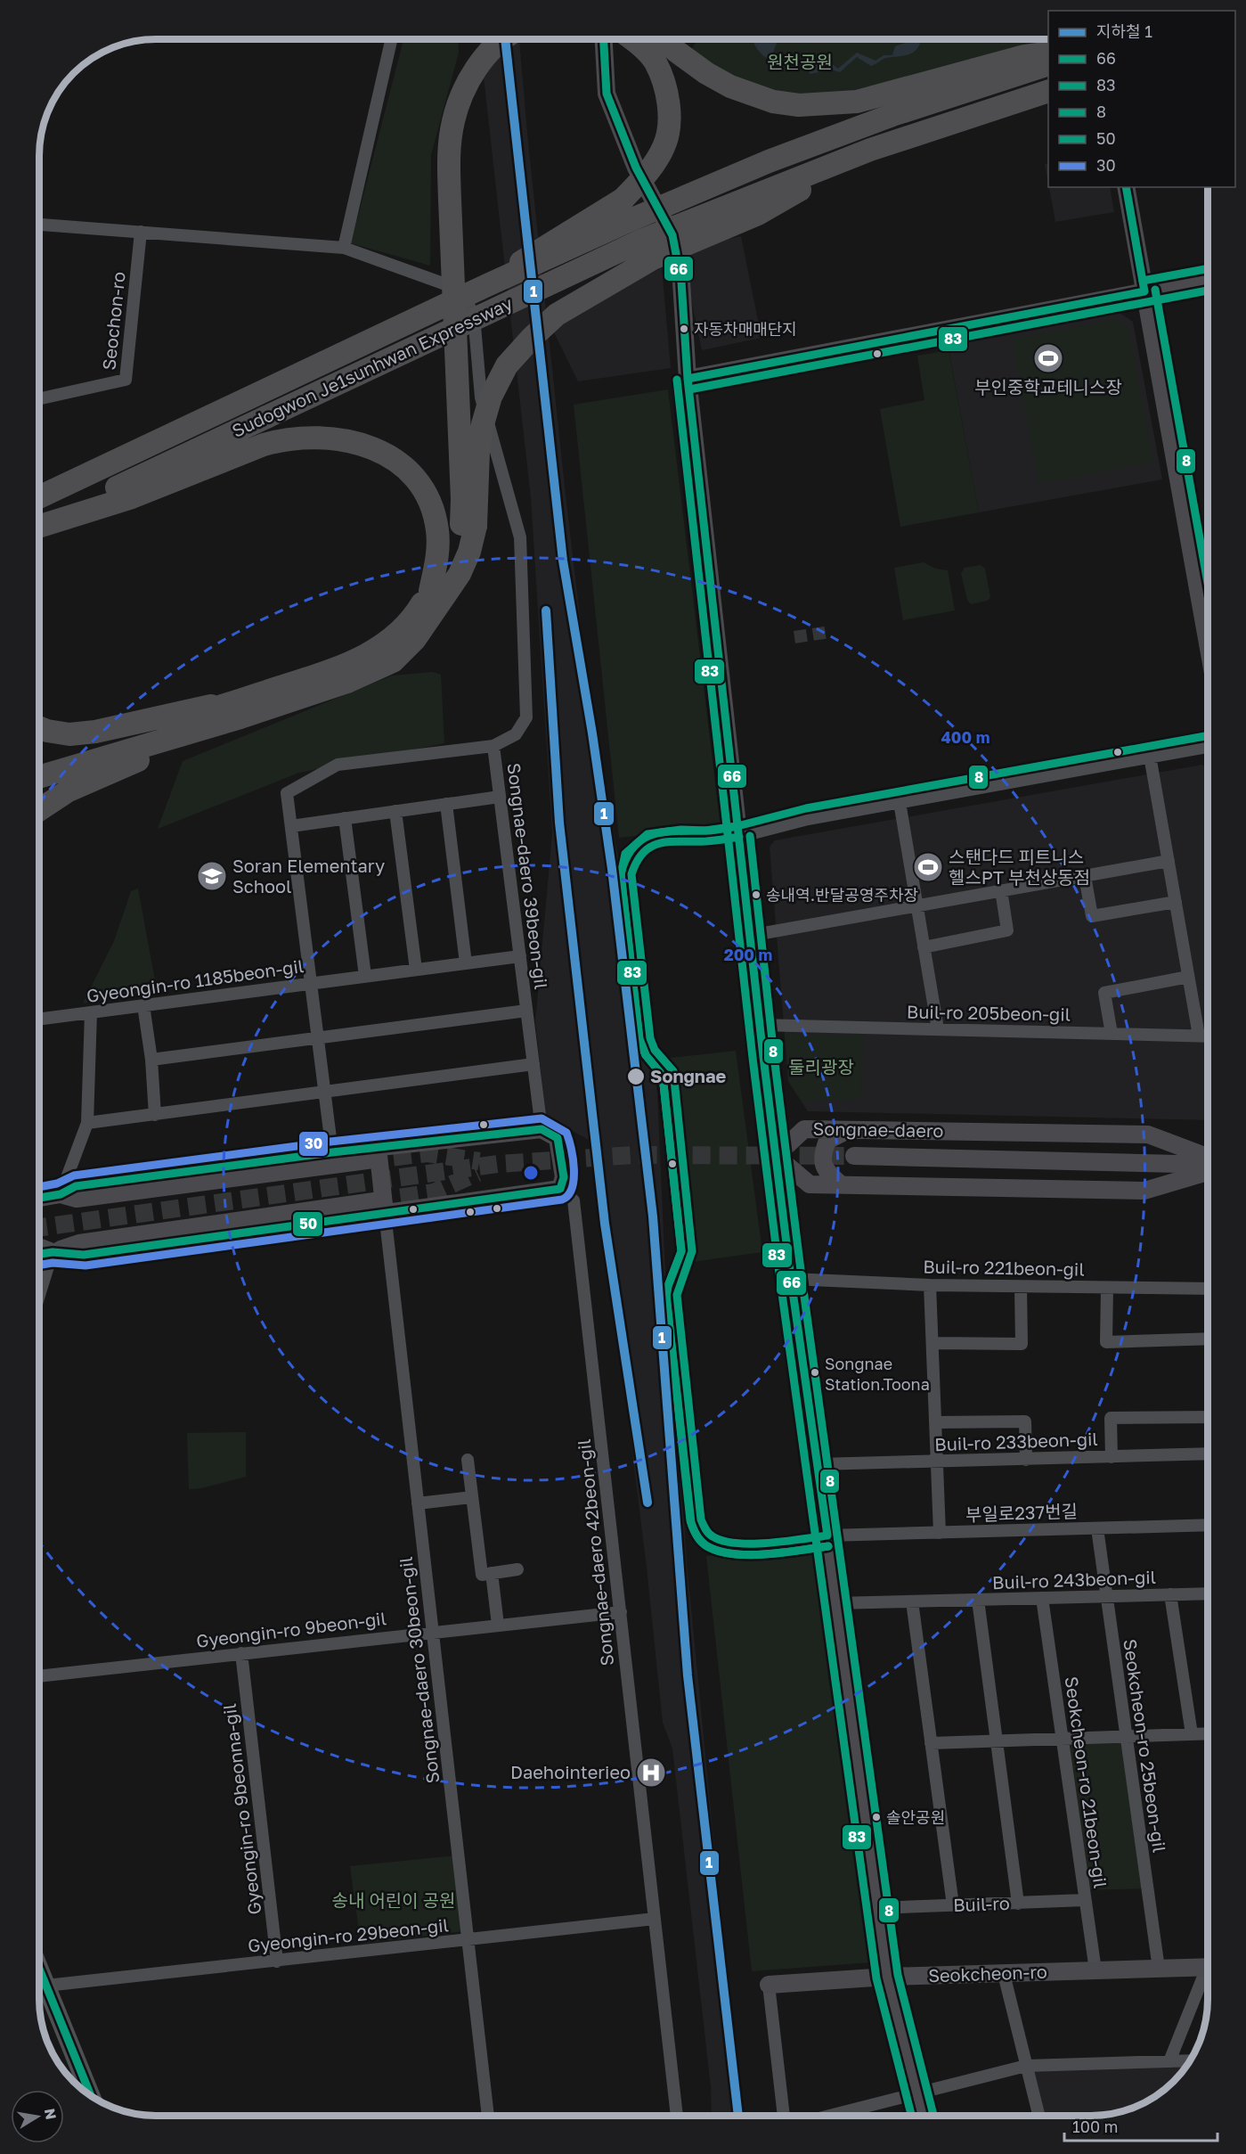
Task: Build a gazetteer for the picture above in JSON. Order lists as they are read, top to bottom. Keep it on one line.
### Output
{"streets":{"highway":["Sudogwon Je1sunhwan Expressway"],"street":["Seochon-ro","Songnae-daero 39beon-gil","Gyeongin-ro 1185beon-gil","Buil-ro 205beon-gil","Songnae-daero","Buil-ro 221beon-gil","Buil-ro 233beon-gil","부일로237번길","Songnae-daero 42beon-gil","Buil-ro 243beon-gil","Gyeongin-ro 9beon-gil","Songnae-daero 30beon-gil","Seokcheon-ro 25beon-gil","Seokcheon-ro 21beon-gil","Gyeongin-ro 9beonna-gil","Buil-ro","Gyeongin-ro 29beon-gil","Seokcheon-ro"]},"crossings":[["Songnae-daero 39beon-gil","Gyeongin-ro 1185beon-gil"],["부일로237번길","Seokcheon-ro 25beon-gil"],["Songnae-daero 42beon-gil","Gyeongin-ro 9beon-gil"],["Songnae-daero 42beon-gil","Gyeongin-ro 29beon-gil"],["Buil-ro 243beon-gil","Seokcheon-ro 25beon-gil"],["Buil-ro 243beon-gil","Seokcheon-ro 21beon-gil"],["Buil-ro 243beon-gil","Buil-ro"],["Gyeongin-ro 9beon-gil","Songnae-daero 30beon-gil"],["Gyeongin-ro 9beon-gil","Gyeongin-ro 9beonna-gil"],["Songnae-daero 30beon-gil","Gyeongin-ro 29beon-gil"],["Seokcheon-ro 25beon-gil","Seokcheon-ro"],["Seokcheon-ro 21beon-gil","Buil-ro"],["Seokcheon-ro 21beon-gil","Seokcheon-ro"],["Gyeongin-ro 9beonna-gil","Gyeongin-ro 29beon-gil"]],"parks":["원천공원","둘리광장","송내 어린이 공원"],"places":{"other":["자동차매매단지","송내역.반달공영주차장","Songnae","Songnae Station.Toona","솔안공원"],"sports":["부인중학교테니스장","스탠다드 피트니스 헬스PT 부천상동점"],"school or university":["Soran Elementary School"],"hospital":["Daehointerieo"]},"lines":["metro line 1","transit line 66","transit line 8","transit line 83","transit line 30","transit line 50"],"legend":["지하철 1","66","83","8","50","30"],"scale_bar":"100 m","north":"right","rings":["400 m","200 m"]}
